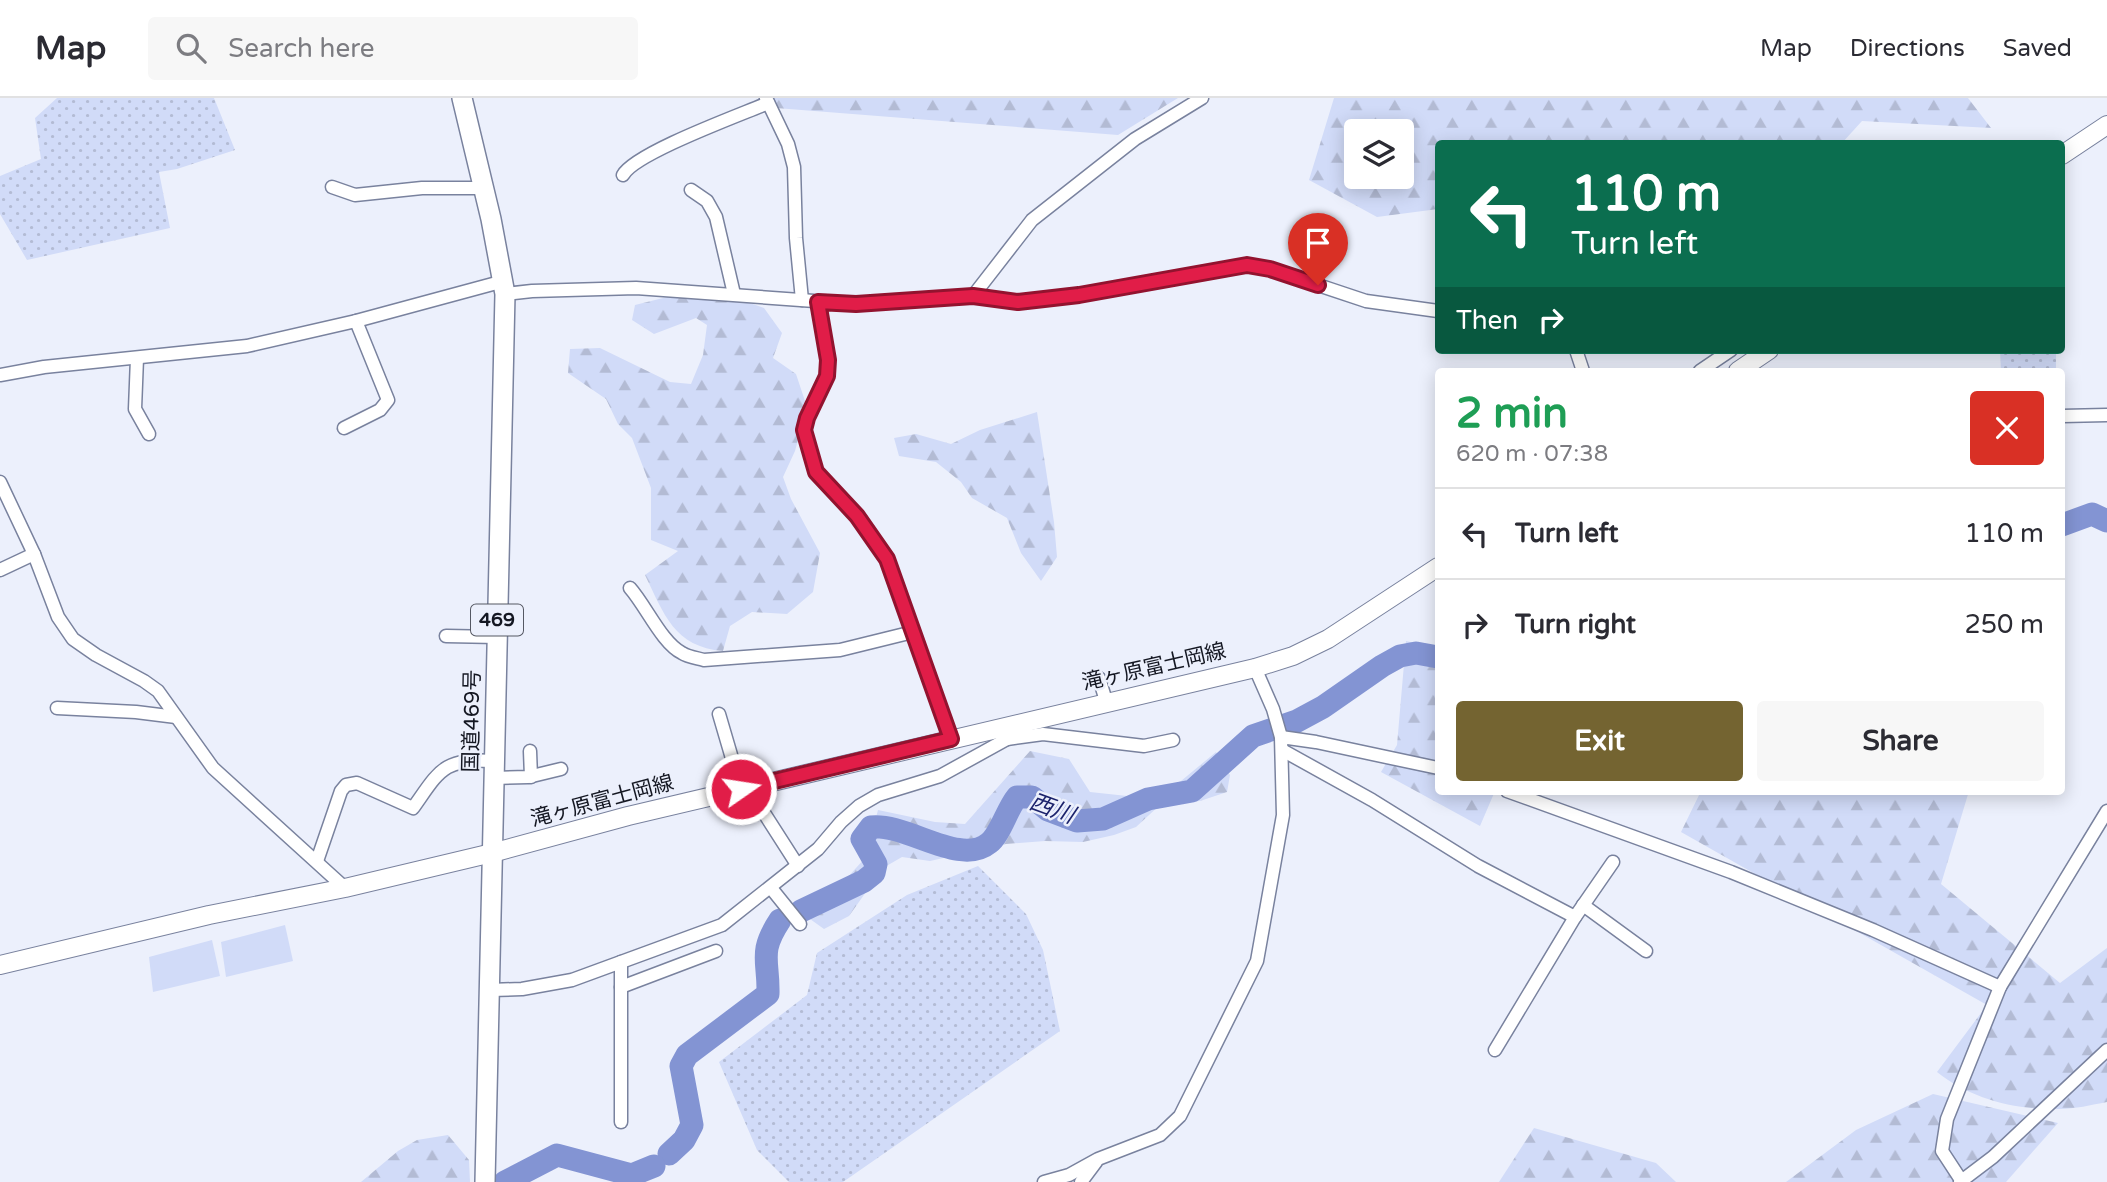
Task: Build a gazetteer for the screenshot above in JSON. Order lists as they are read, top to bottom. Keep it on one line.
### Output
{"streets":{"highway":["469","国道469号"],"main road":["滝ヶ原富士岡線"]},"crossings":[["滝ヶ原富士岡線","国道469号"]],"water":["西川"],"page":{"header":"Map","search":"Search here","nav":["Map","Directions","Saved"],"turn":["110 m","Turn left"],"then":"Then","heading":["2 min","620 m · 07:38"],"list":[{"name":"Turn left","value":"110 m"},{"name":"Turn right","value":"250 m"}],"buttons":["Exit","Share"]}}
